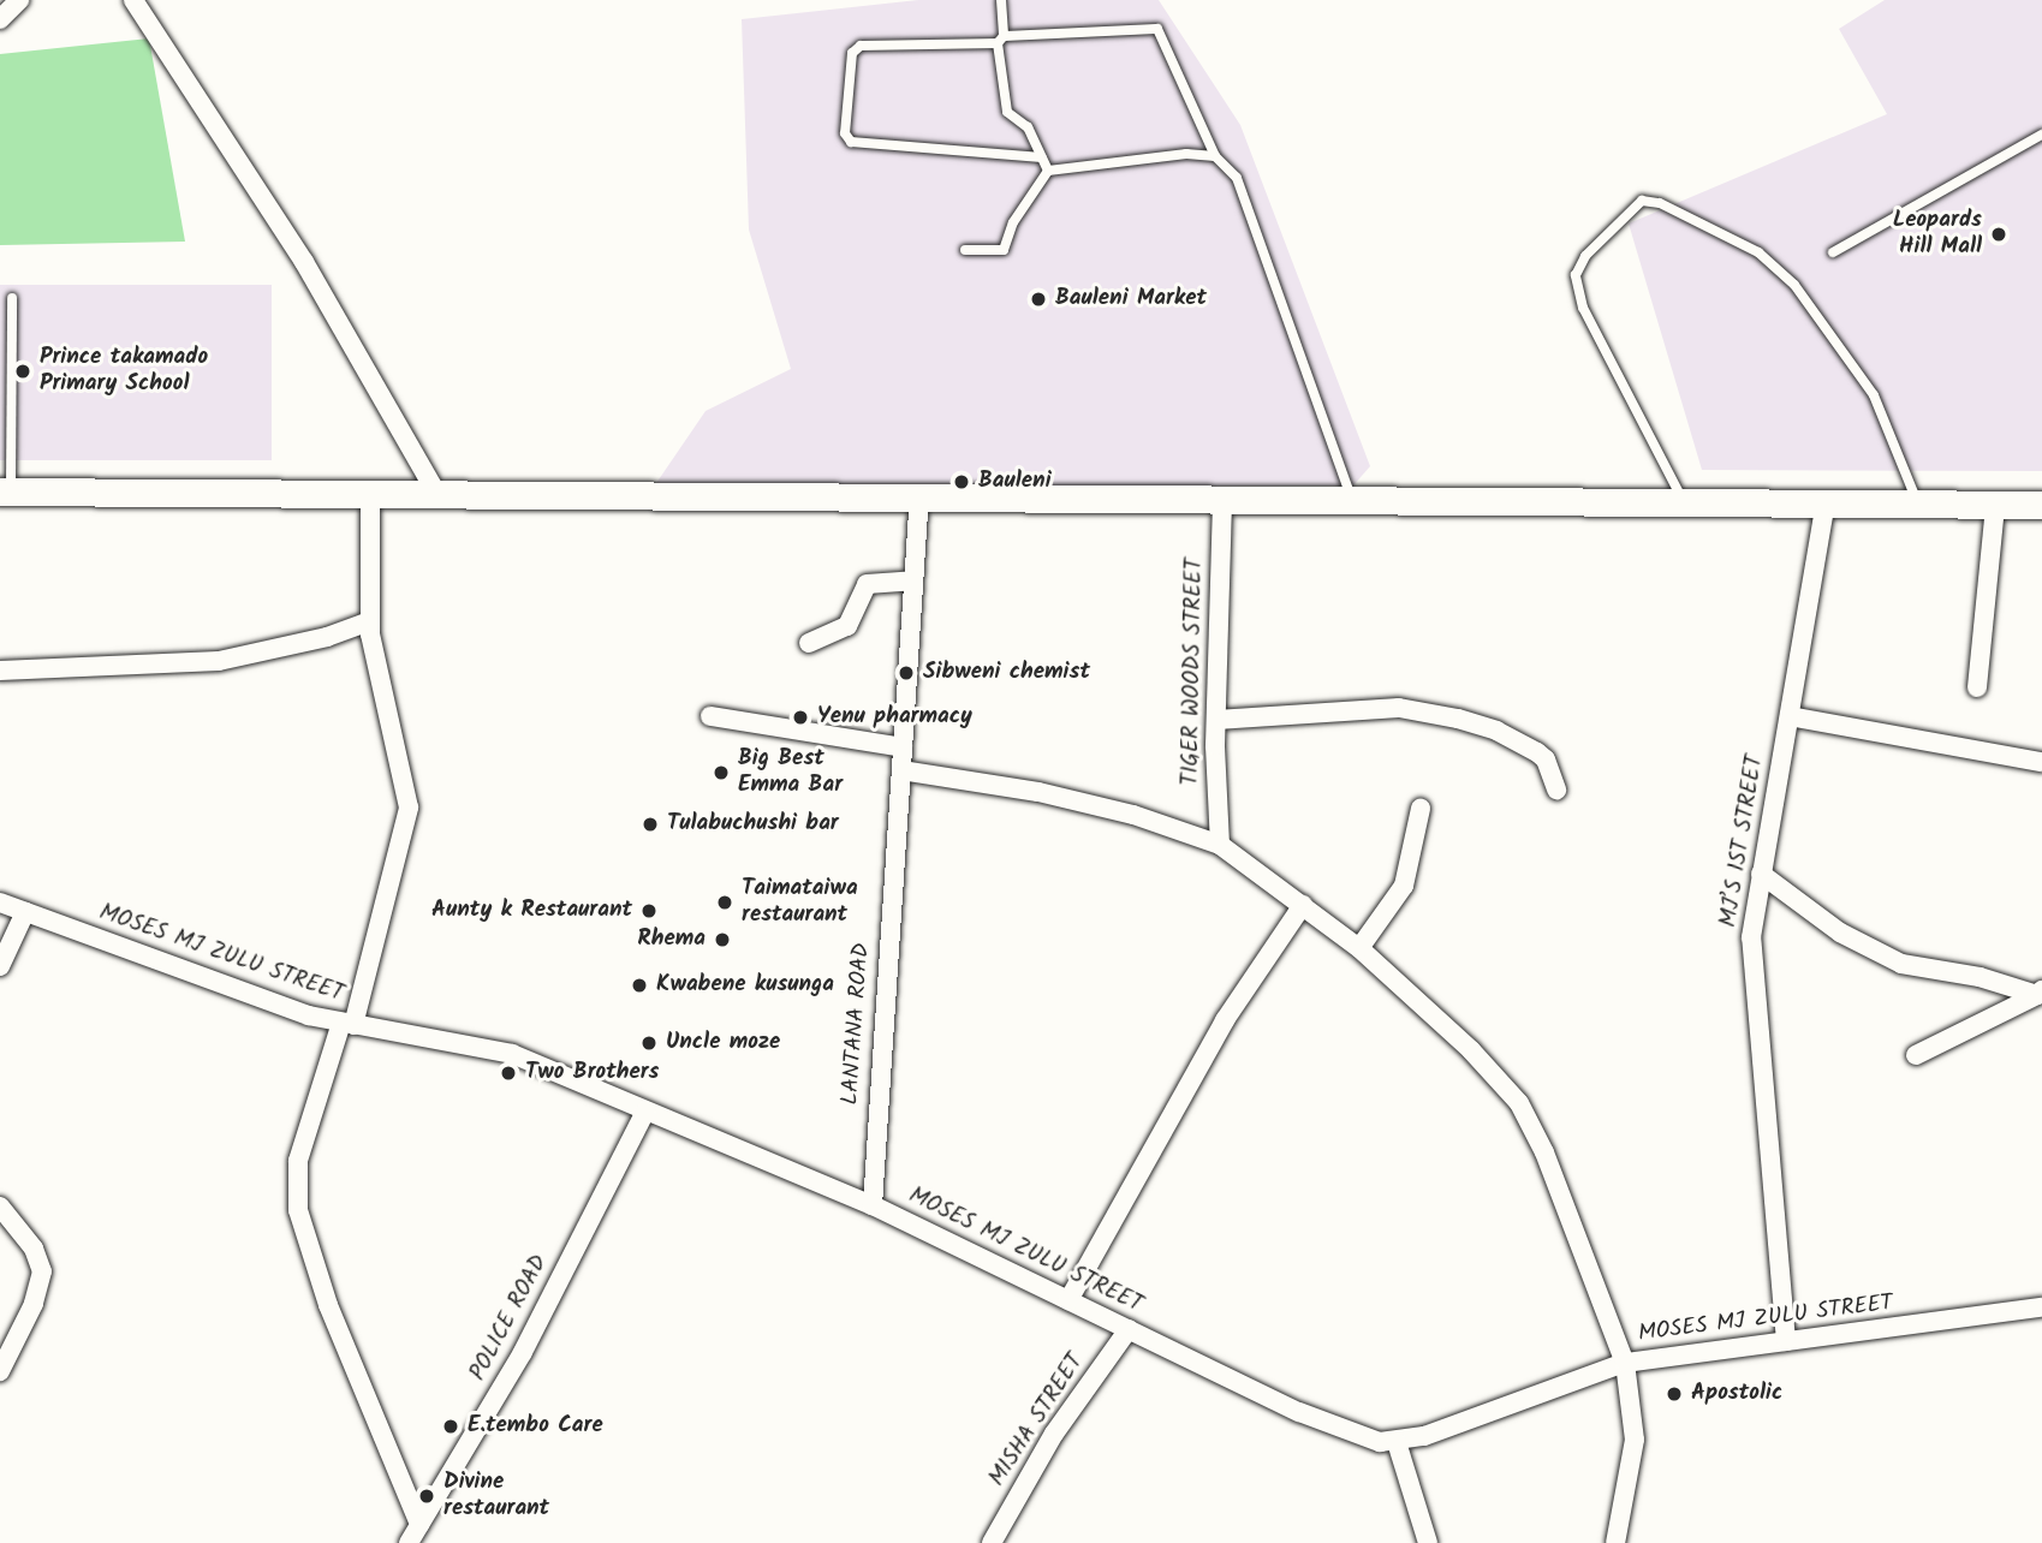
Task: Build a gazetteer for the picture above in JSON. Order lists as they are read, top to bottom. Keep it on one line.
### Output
{"streets":{"street":["TIGER WOODS STREET","MJ’S 1ST STREET","MOSES MJ ZULU STREET","LANTANA ROAD","POLICE ROAD","MISHA STREET"]},"crossings":[["MJ’S 1ST STREET","MOSES MJ ZULU STREET"],["MOSES MJ ZULU STREET","LANTANA ROAD"],["MOSES MJ ZULU STREET","POLICE ROAD"],["MOSES MJ ZULU STREET","MISHA STREET"]],"places":["Leopards Hill Mall","Bauleni Market","Prince takamado Primary School","Bauleni","Sibweni chemist","Yenu pharmacy","Big Best Emma Bar","Tulabuchushi bar","Taimataiwa restaurant","Aunty k Restaurant","Rhema","Kwabene kusunga","Uncle moze","Two Brothers","Apostolic","E.tembo Care","Divine restaurant"]}
